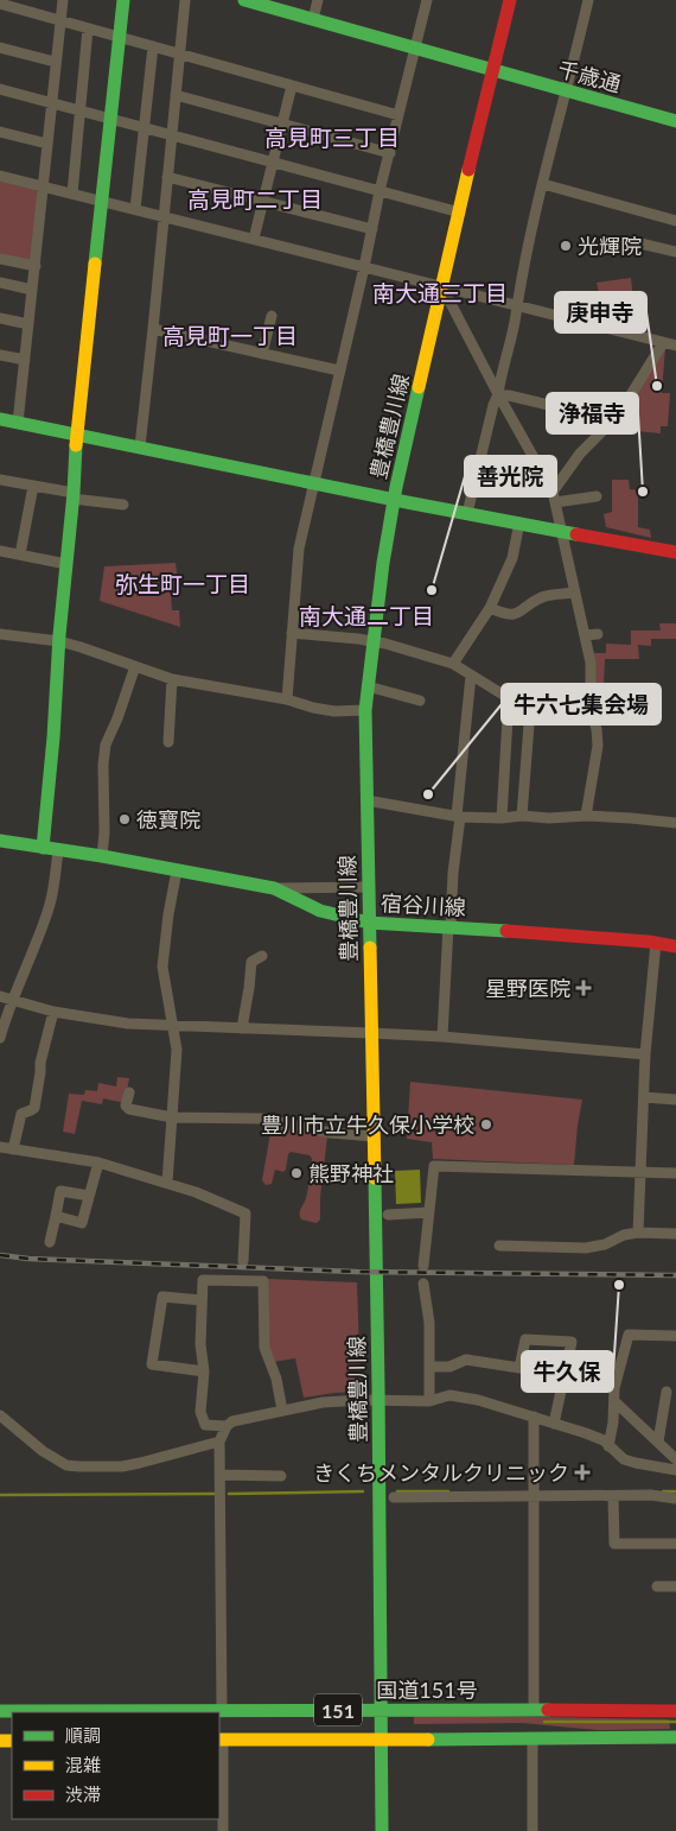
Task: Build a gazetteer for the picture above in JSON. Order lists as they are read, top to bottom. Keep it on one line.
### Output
{"streets":{"main road":["千歳通","豊橋豊川線","宿谷川線","国道151号","151"]},"crossings":[["千歳通","豊橋豊川線"],["豊橋豊川線","宿谷川線"],["豊橋豊川線","国道151号"],["豊橋豊川線","151"]],"districts":["高見町三丁目","高見町二丁目","南大通三丁目","高見町一丁目","弥生町一丁目","南大通二丁目"],"places":{"other":["光輝院","庚申寺","浄福寺","善光院","牛六七集会場","徳寶院","豊川市立牛久保小学校","熊野神社","牛久保"],"health":["星野医院","きくちメンタルクリニック"]},"legend":["順調","混雑","渋滞"]}
